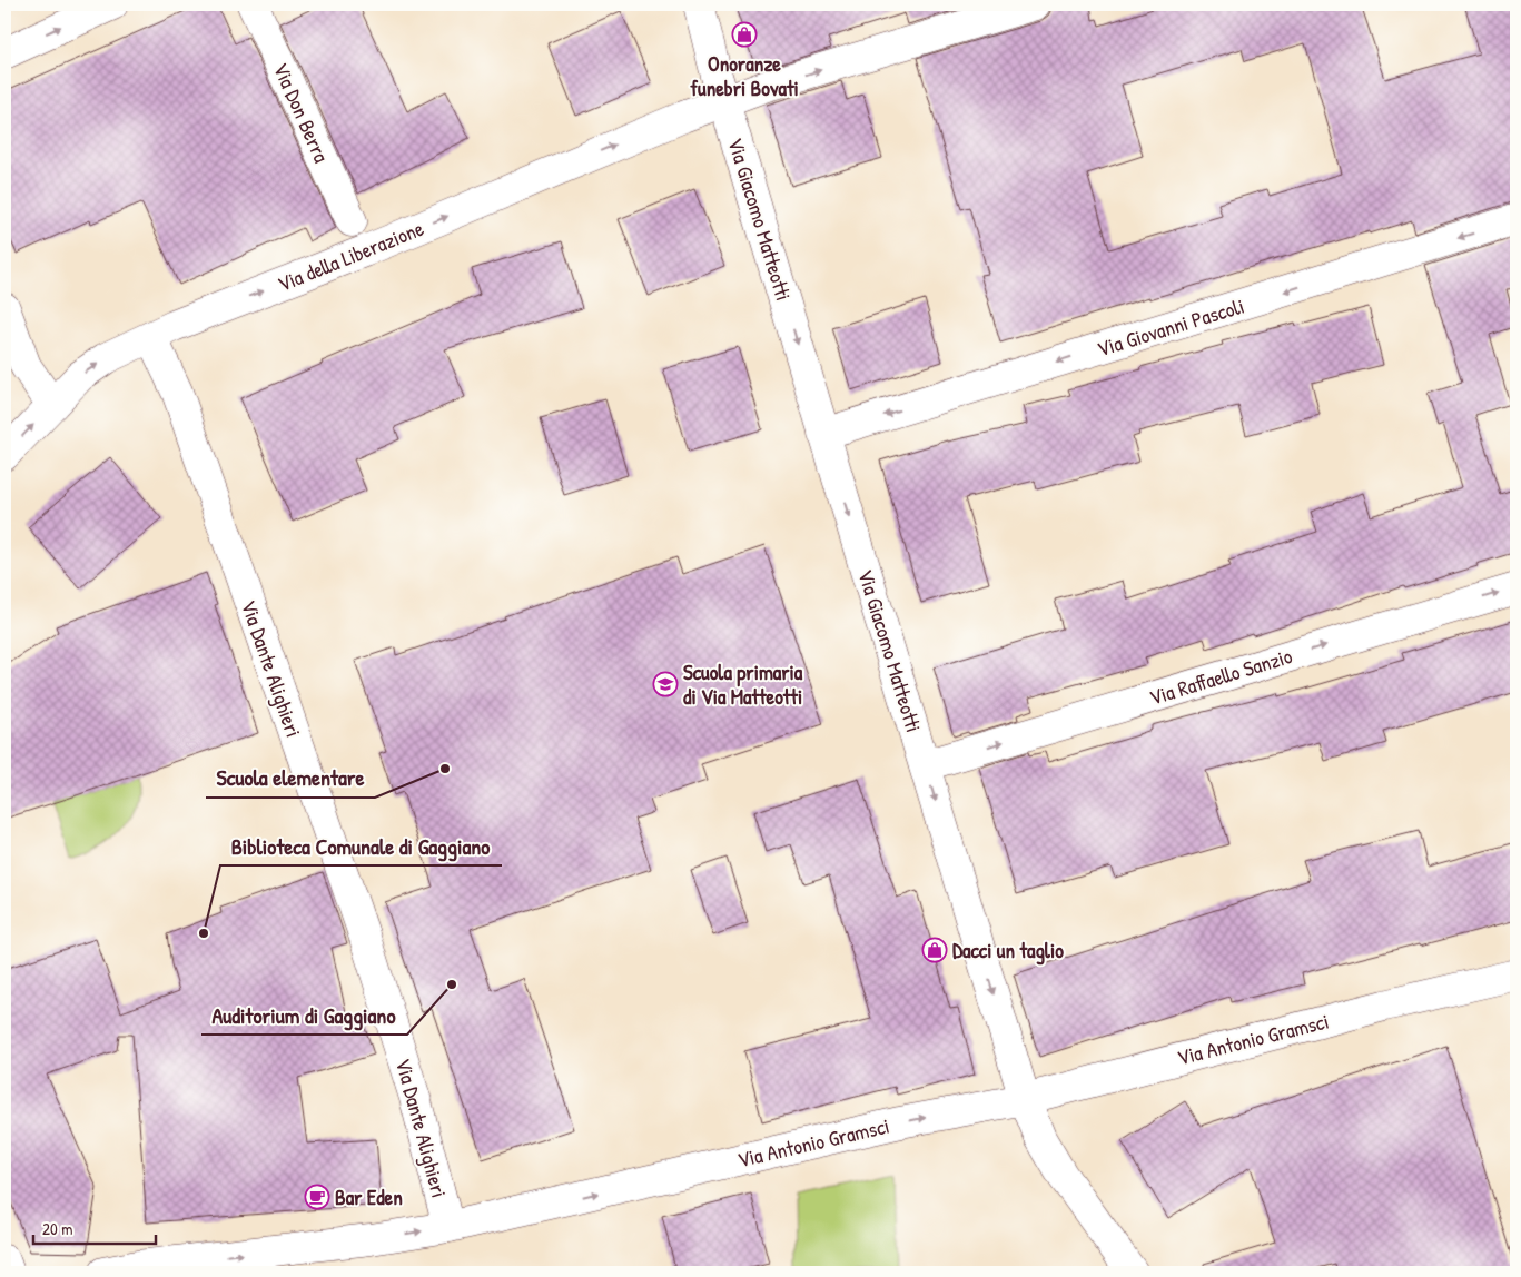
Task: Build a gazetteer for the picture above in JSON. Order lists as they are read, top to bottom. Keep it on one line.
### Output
{"streets":{"street":["Via Don Berra","Via Giacomo Matteotti","Via della Liberazione","Via Giovanni Pascoli","Via Dante Alighieri","Via Raffaello Sanzio","Via Antonio Gramsci"]},"crossings":[["Via Giacomo Matteotti","Via della Liberazione"],["Via Giacomo Matteotti","Via Giovanni Pascoli"],["Via Giacomo Matteotti","Via Raffaello Sanzio"],["Via Giacomo Matteotti","Via Antonio Gramsci"],["Via della Liberazione","Via Dante Alighieri"],["Via Dante Alighieri","Via Antonio Gramsci"]],"one_way":["Via Giacomo Matteotti","Via della Liberazione","Via Giovanni Pascoli","Via Raffaello Sanzio","Via Antonio Gramsci"],"places":{"shop":["Onoranze funebri Bovati","Dacci un taglio"],"school or university":["Scuola primaria di Via Matteotti"],"other":["Scuola elementare","Biblioteca Comunale di Gaggiano","Auditorium di Gaggiano"],"cafe":["Bar Eden"]},"scale_bar":"20 m"}
